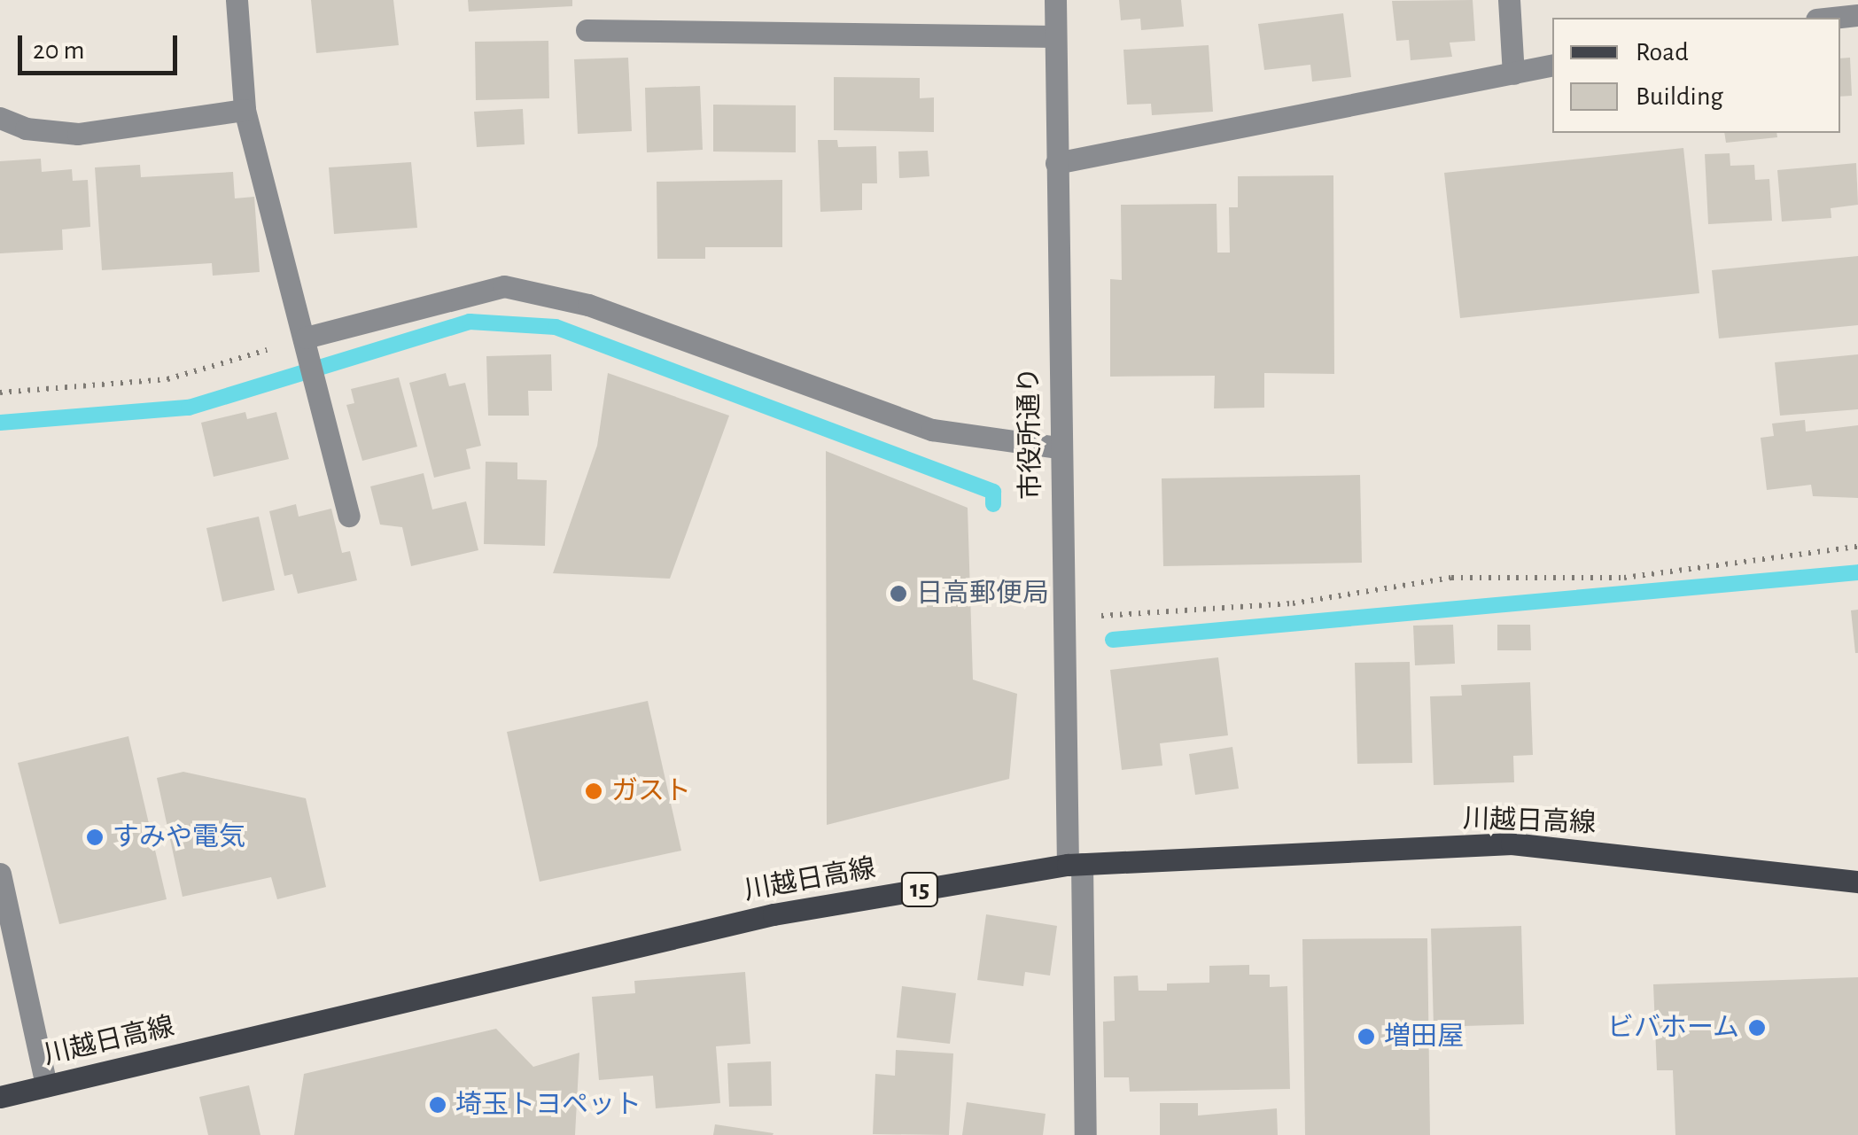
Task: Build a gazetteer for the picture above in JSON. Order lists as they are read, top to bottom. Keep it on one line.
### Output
{"streets":{"main road":["川越日高線","15"],"street":["市役所通り"]},"crossings":[["市役所通り","川越日高線"]],"places":["日高郵便局","ガスト","すみや電気","ビバホーム","増田屋","埼玉トヨペット"],"legend":["Road","Building"],"scale_bar":"20 m"}
